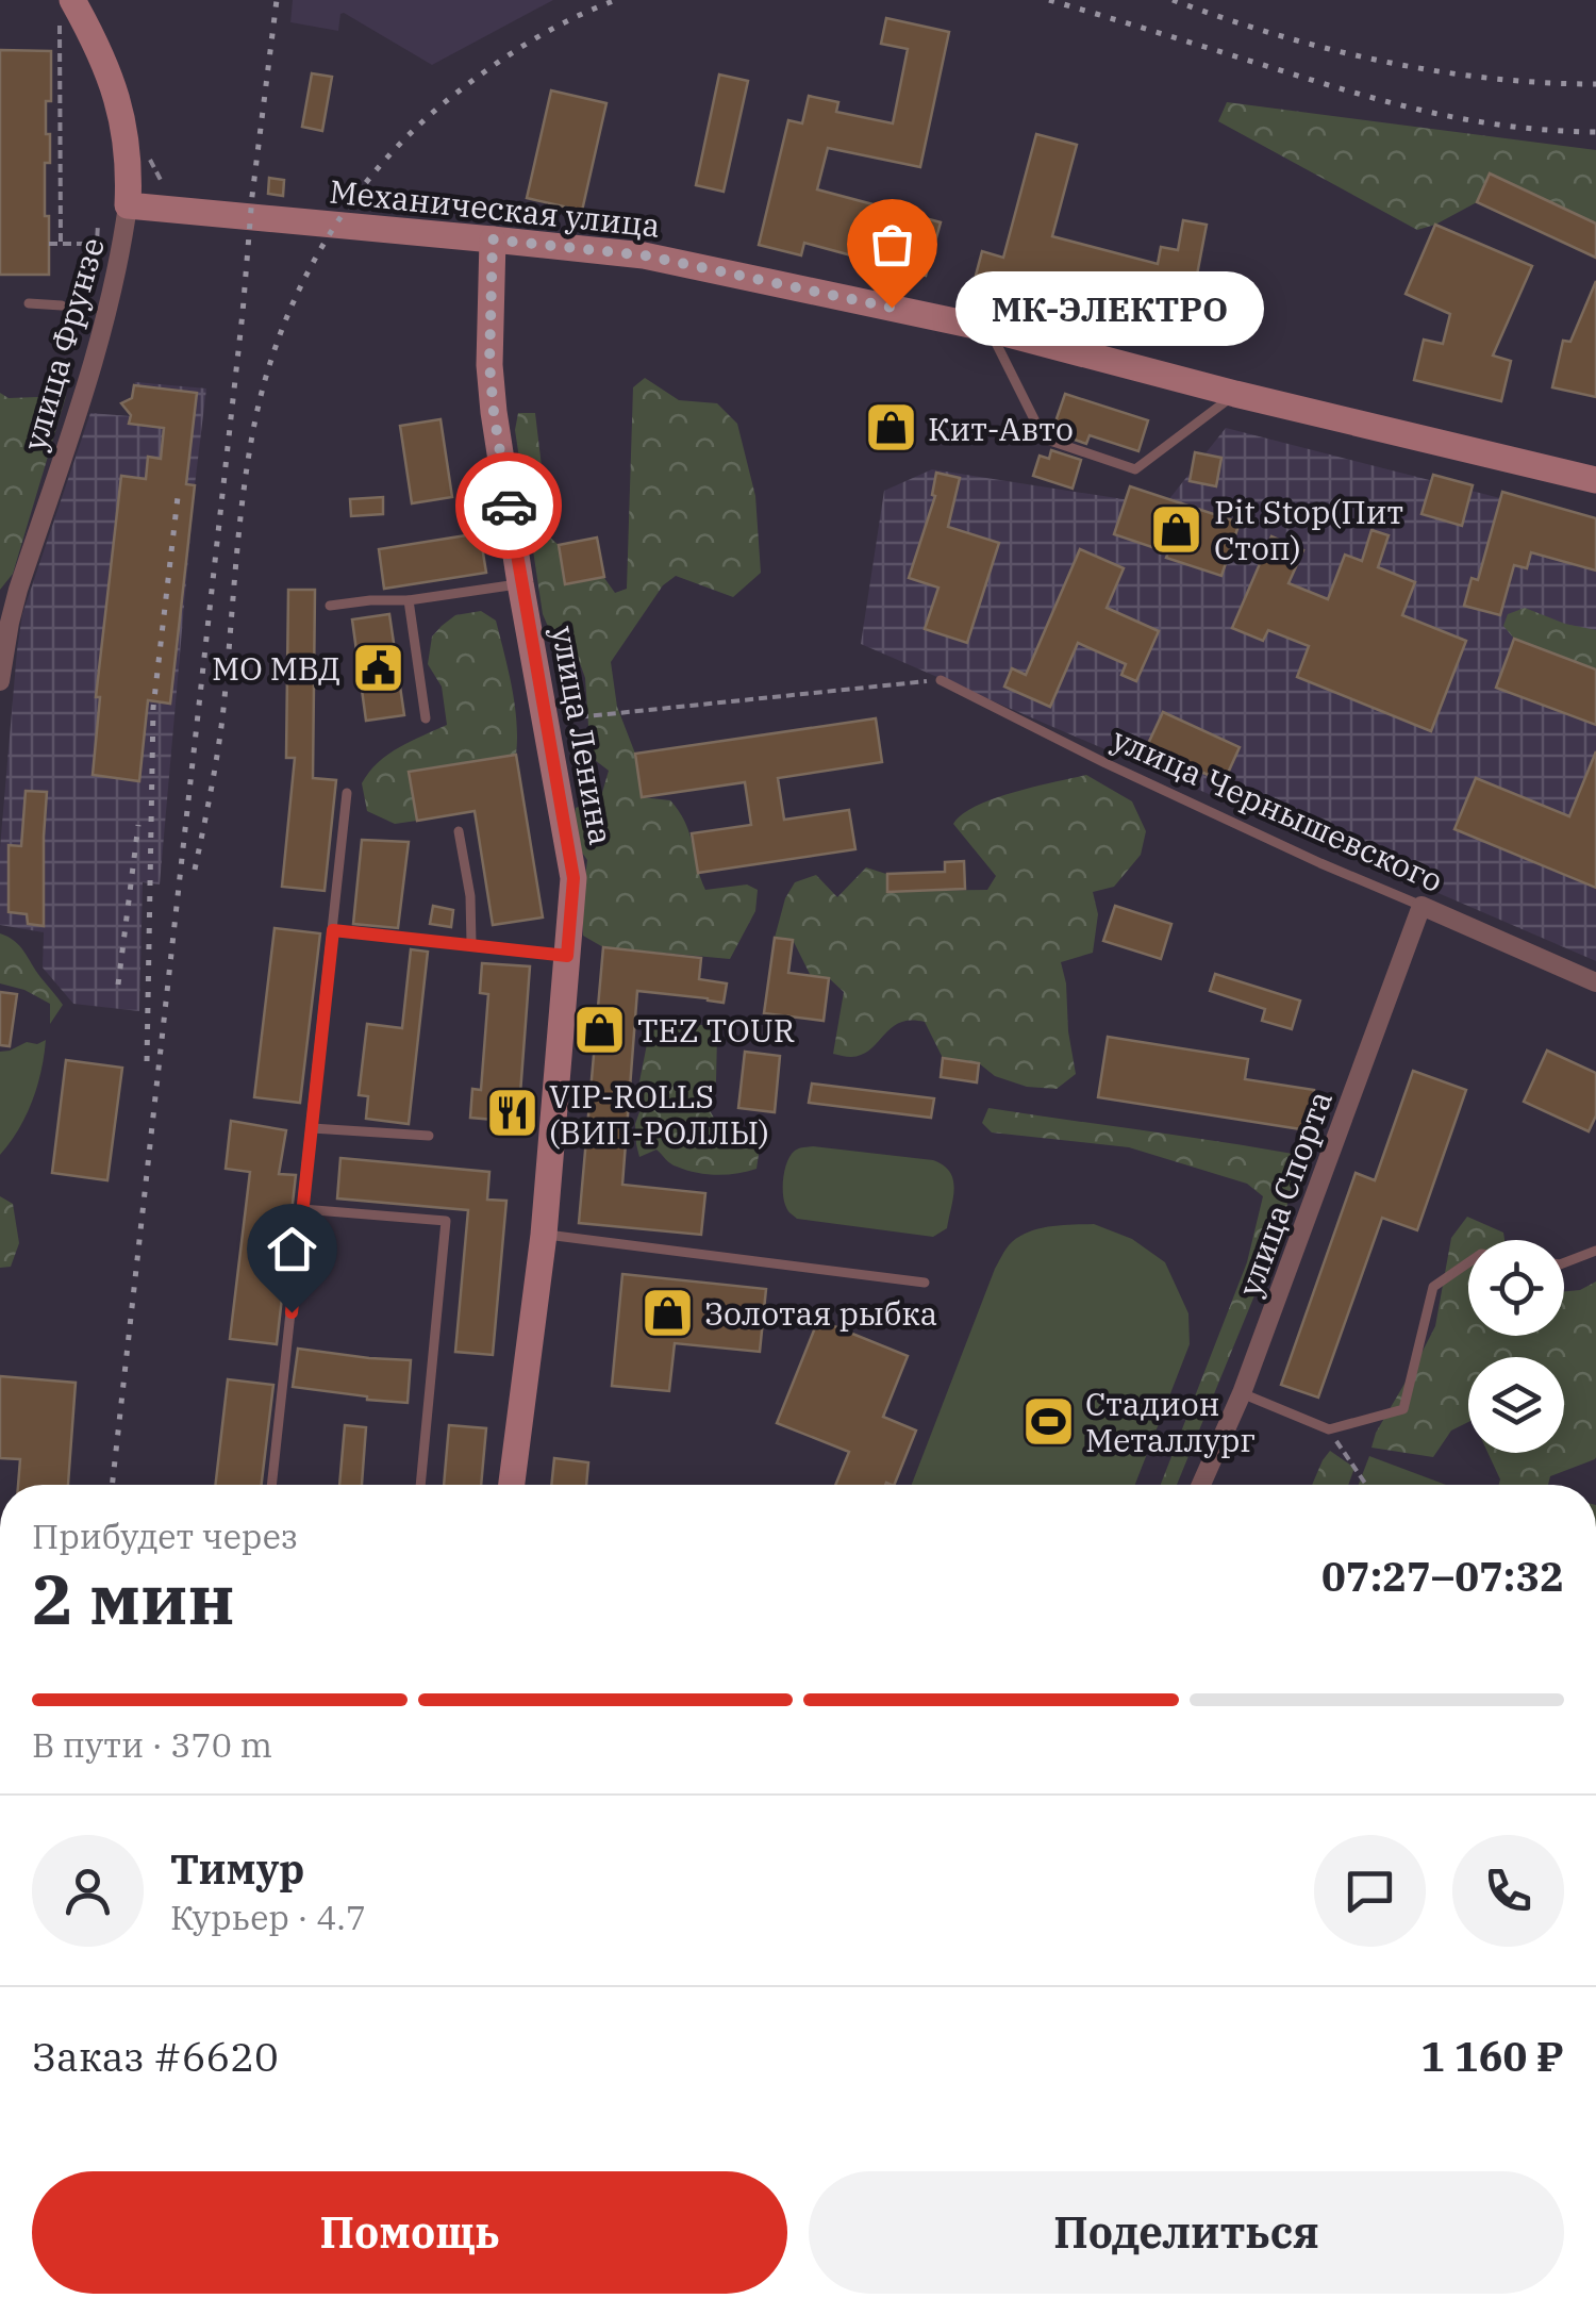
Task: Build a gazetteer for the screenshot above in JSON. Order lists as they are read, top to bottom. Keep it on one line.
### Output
{"streets":{"main road":["Механическая улица","улица Ленина"],"street":["улица Фрунзе","улица Чернышевского","улица Спорта"]},"crossings":[["Механическая улица","улица Фрунзе"],["Механическая улица","улица Ленина"],["улица Чернышевского","улица Спорта"]],"places":{"other":["МК-ЭЛЕКТРО"],"shop":["Кит-Авто","Pit Stop(Пит Стоп)","TEZ TOUR","Золотая рыбка"],"public building":["МО МВД"],"restaurant":["VIP-ROLLS (ВИП-РОЛЛЫ)"],"sports":["Стадион Металлург"]},"page":{"bubble":"МК-ЭЛЕКТРО","heading":["2 мин","Прибудет через","07:27–07:32"],"panel":["Тимур","Курьер · 4.7","Заказ #6620","1 160 ₽"],"bar":"В пути · 370 m","buttons":["Помощь","Поделиться"]}}
